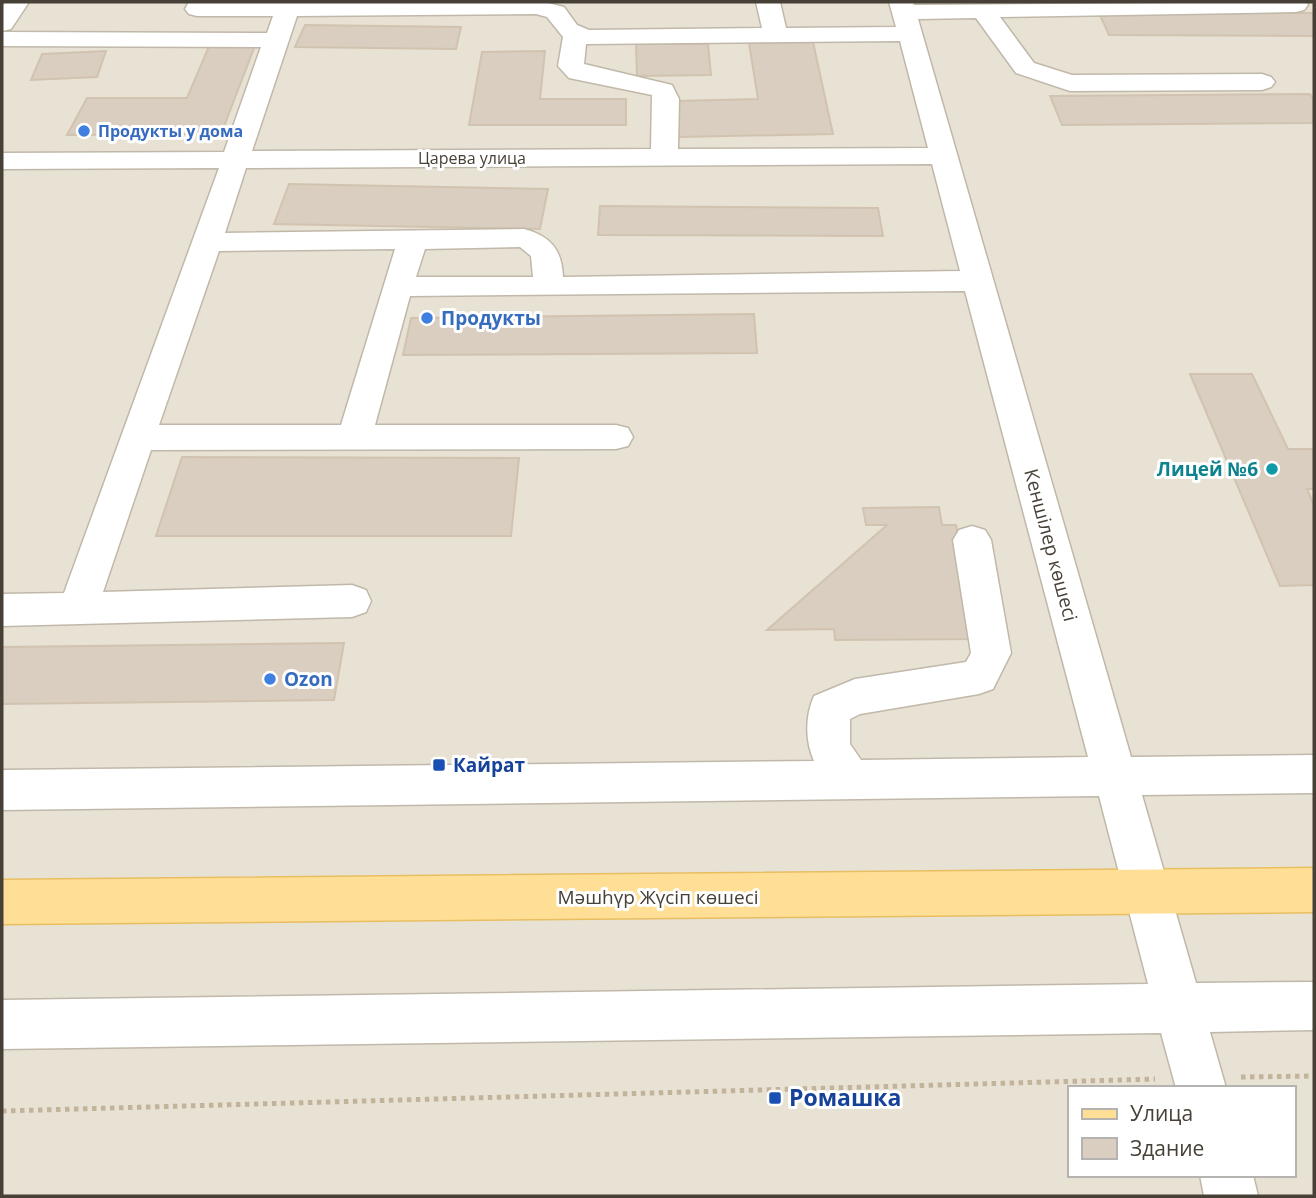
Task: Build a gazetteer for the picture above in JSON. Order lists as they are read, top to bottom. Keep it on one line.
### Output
{"streets":{"main road":["Мәшһүр Жүсіп көшесі"],"street":["Царева улица","Кеншілер көшесі"]},"crossings":[["Царева улица","Кеншілер көшесі"],["Кеншілер көшесі","Мәшһүр Жүсіп көшесі"]],"places":{"other":["Продукты у дома","Продукты","Лицей №6","Ozon"],"transit":["Кайрат","Ромашка"]},"legend":["Улица","Здание"]}
